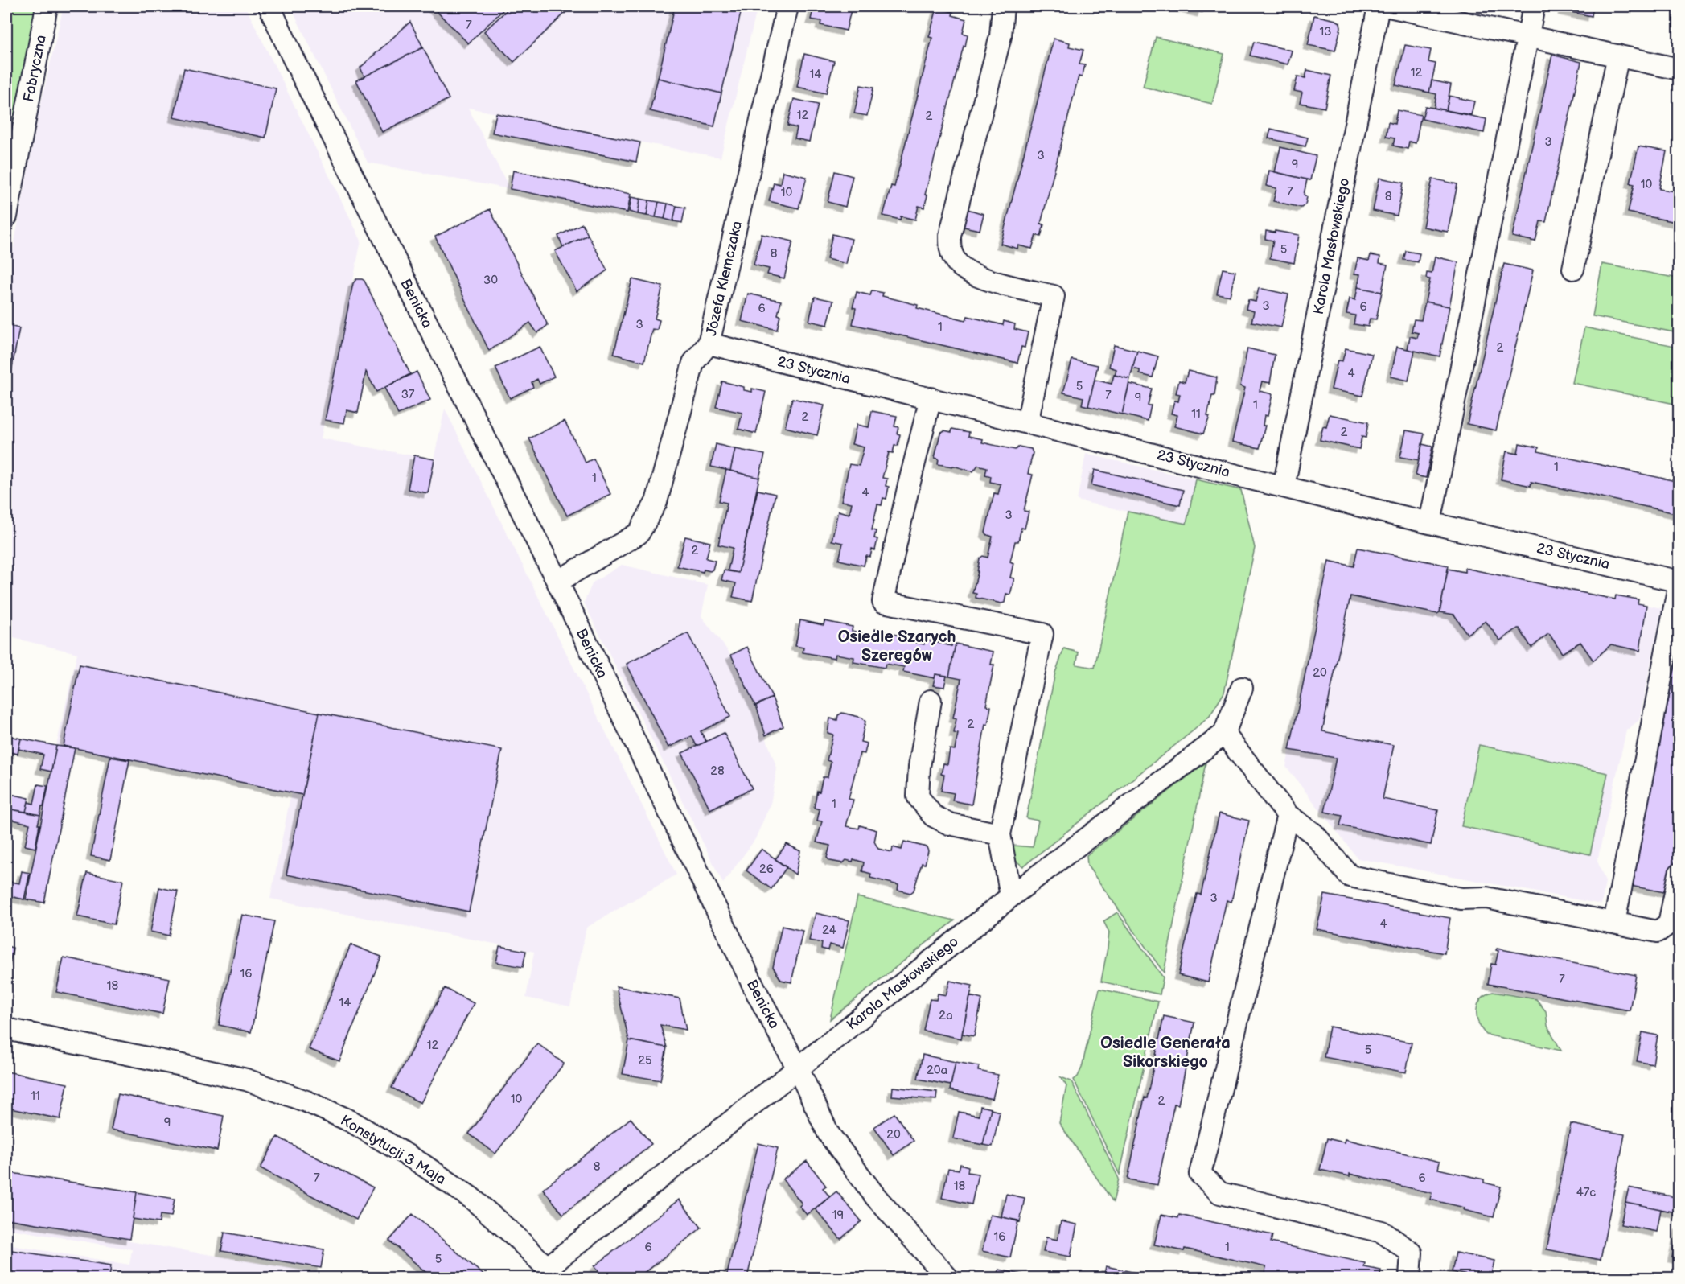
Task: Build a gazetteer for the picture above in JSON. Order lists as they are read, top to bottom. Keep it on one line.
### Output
{"streets":{"street":["Fabryczna","Karola Masłowskiego","Józefa Klemczaka","Benicka","23 Stycznia","Konstytucji 3 Maja"]},"crossings":[["Karola Masłowskiego","Benicka"],["Karola Masłowskiego","23 Stycznia"],["Karola Masłowskiego","Konstytucji 3 Maja"],["Józefa Klemczaka","Benicka"],["Józefa Klemczaka","23 Stycznia"]],"districts":["Osiedle Szarych Szeregów","Osiedle Generała Sikorskiego"],"house_numbers":["7","13","12","14","12","2","3","3","9","10","7","10","8","5","8","30","3","6","6","3","1","2","4","5","37","7","9","1","11","2","2","1","1","4","3","2","20","2","28","1","26","3","4","24","16","7","18","14","2a","12","5","25","20a","11","10","2","9","20","8","7","6","18","47c","19","16","6","1","5"]}
